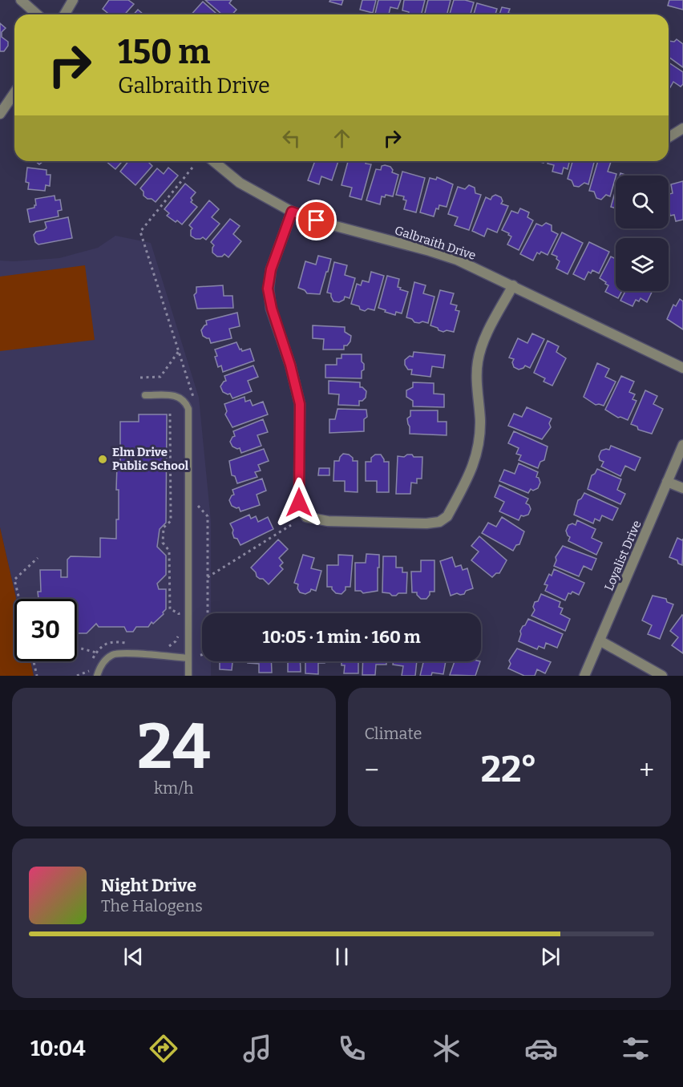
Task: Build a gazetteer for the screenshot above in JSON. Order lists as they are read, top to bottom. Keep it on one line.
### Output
{"streets":{"street":["Galbraith Drive","Loyalist Drive"]},"places":["Elm Drive Public School"],"page":{"turn":["150 m","Galbraith Drive"],"limit":"30","trip":"10:05 · 1 min · 160 m","tile":[["24","km/h"],"Climate"],"heat":["−","22°","+"],"song":["Night Drive","The Halogens"],"tabs":"10:04"}}
